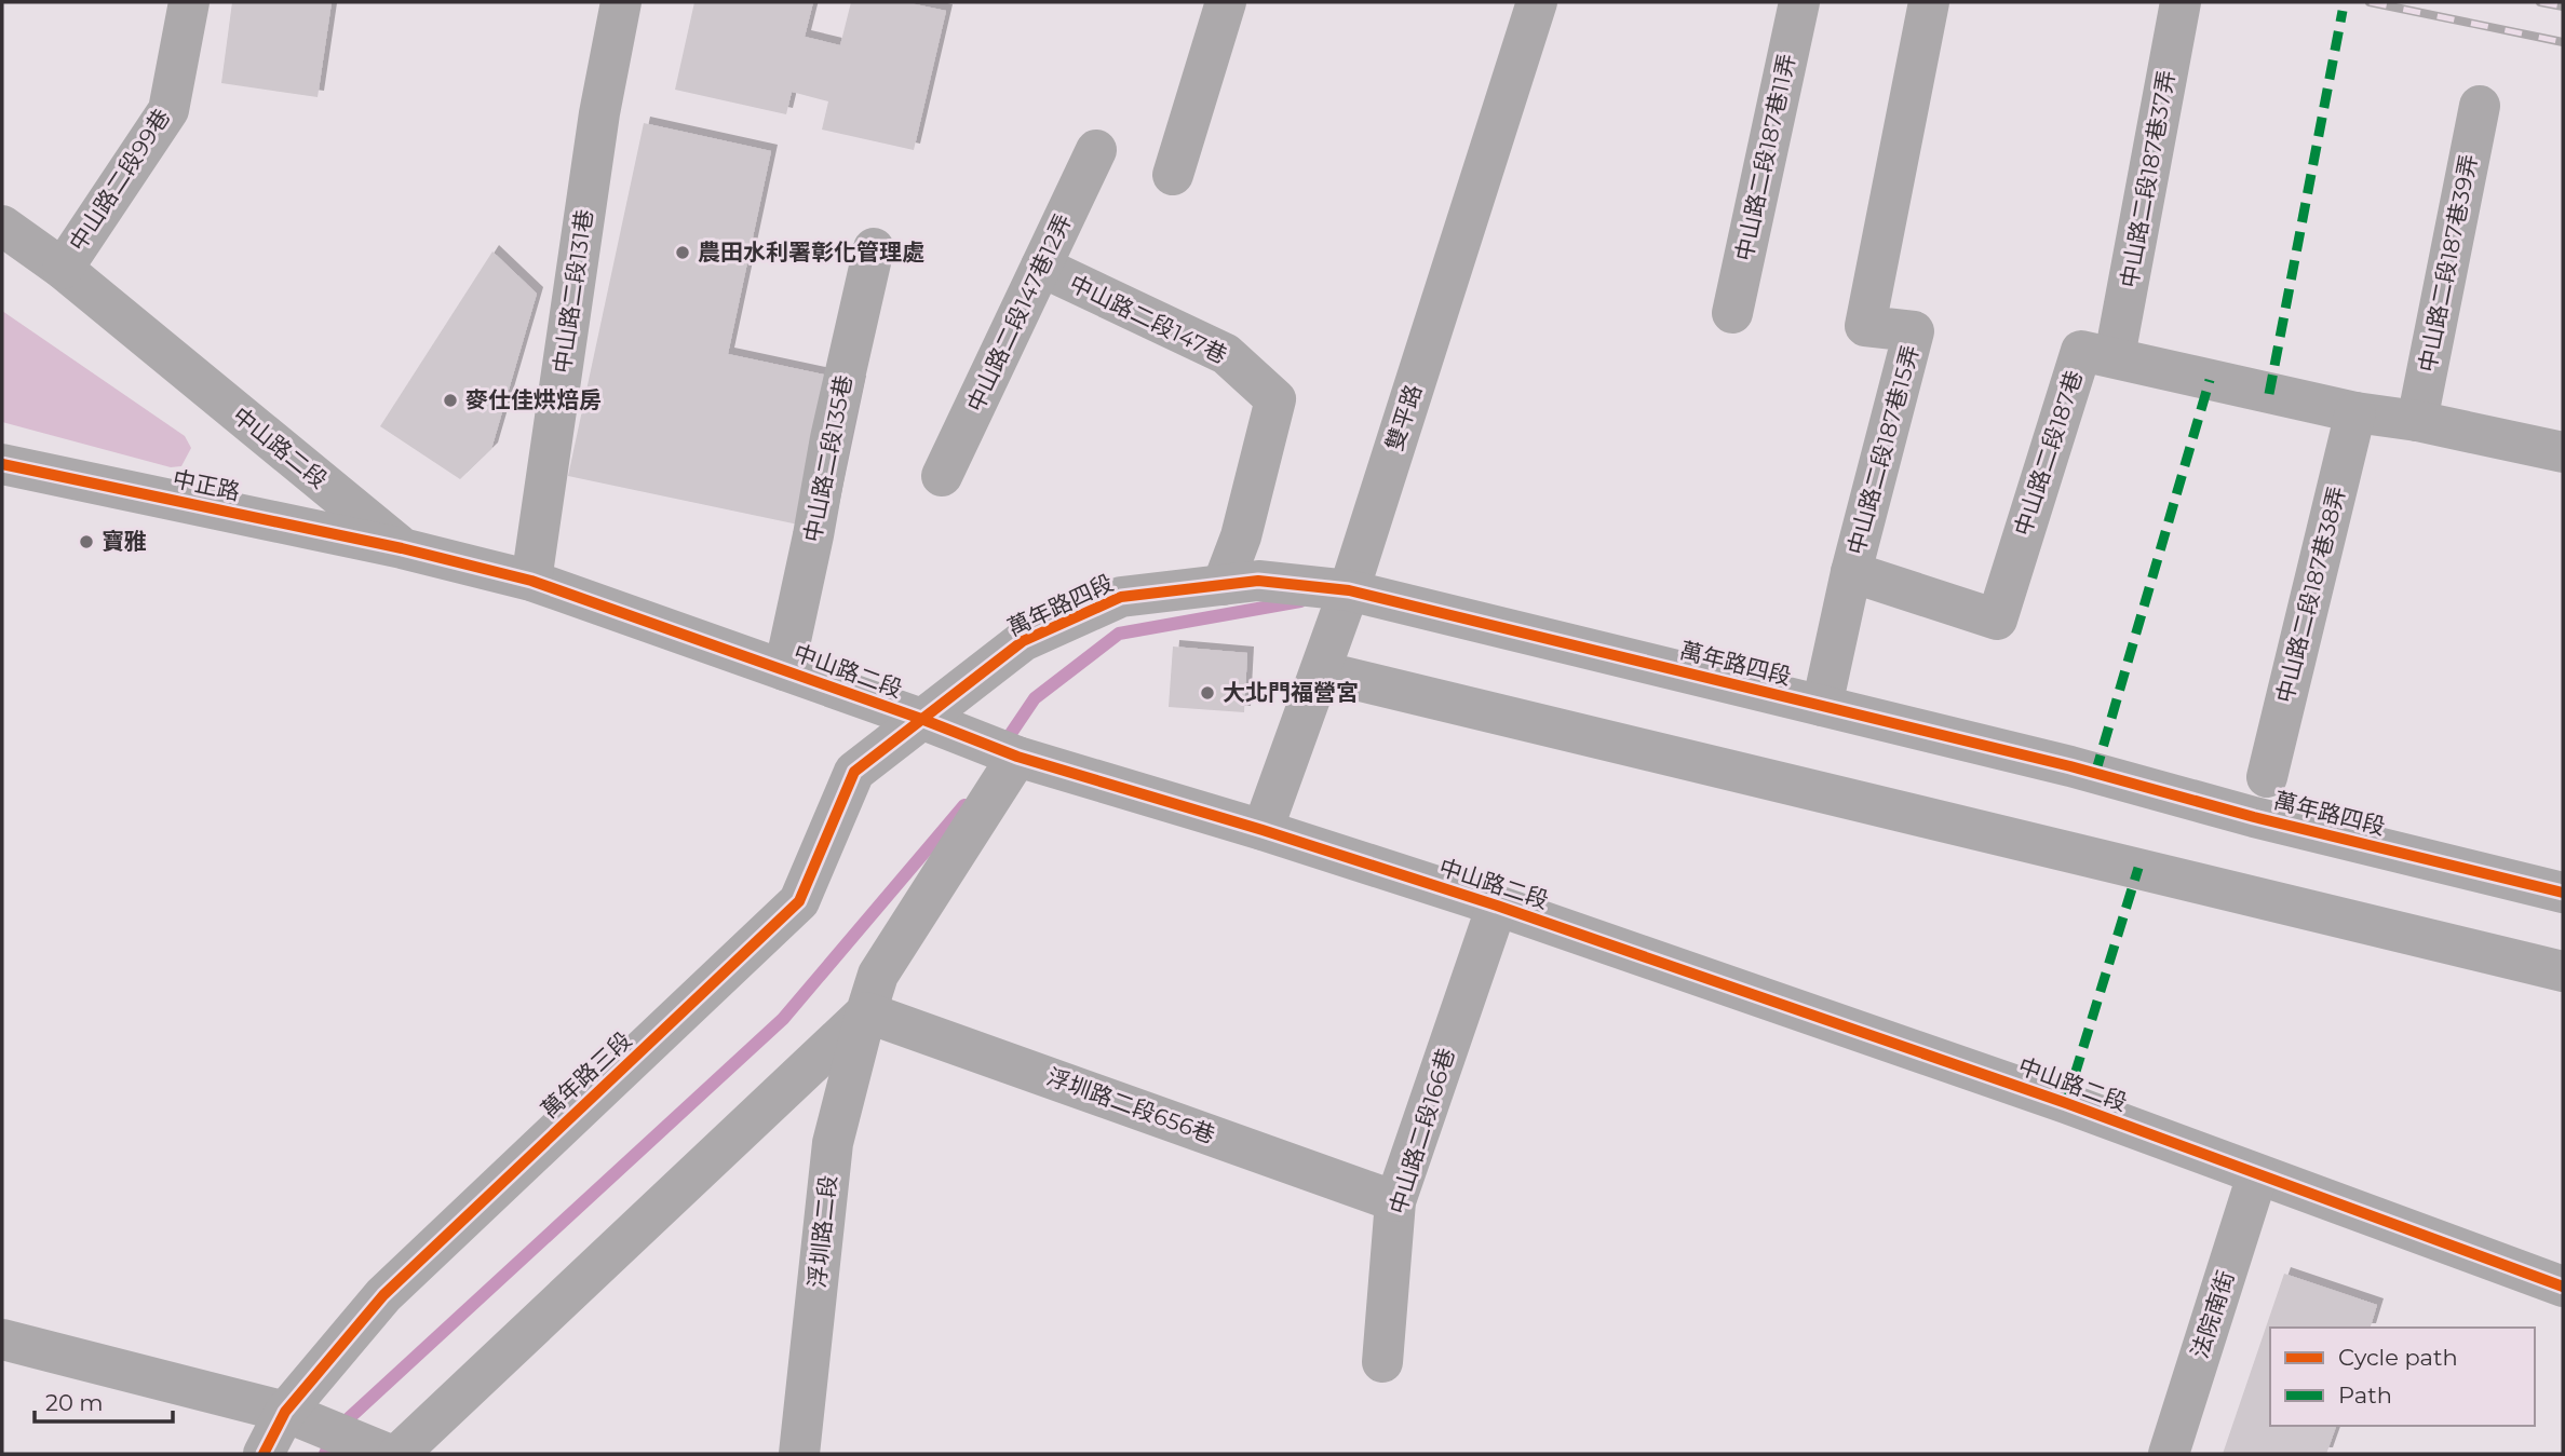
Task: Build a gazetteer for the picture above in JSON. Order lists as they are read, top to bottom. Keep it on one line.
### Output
{"streets":{"street":["中山路二段187巷11弄","中山路二段187巷37弄","中山路二段99巷","中山路二段187巷39弄","中山路二段131巷","中山路二段147巷12弄","中山路二段147巷","雙平路","中山路二段","中山路二段187巷15弄","中山路二段187巷","中山路二段135巷","中正路","中山路二段187巷38弄","萬年路四段","萬年路三段","浮圳路二段656巷","中山路二段166巷","浮圳路二段","法院南街"]},"crossings":[["中山路二段187巷37弄","中山路二段187巷"],["中山路二段99巷","中山路二段"],["中山路二段187巷39弄","中山路二段187巷"],["中山路二段131巷","中山路二段"],["中山路二段147巷12弄","中山路二段147巷"],["中山路二段147巷","萬年路四段"],["雙平路","中山路二段"],["雙平路","萬年路四段"],["中山路二段","中山路二段135巷"],["中山路二段","中正路"],["中山路二段","萬年路四段"],["中山路二段","萬年路三段"],["中山路二段","中山路二段166巷"],["中山路二段","法院南街"],["中山路二段187巷15弄","中山路二段187巷"],["中山路二段187巷","中山路二段187巷38弄"],["萬年路四段","萬年路三段"],["浮圳路二段656巷","中山路二段166巷"],["浮圳路二段656巷","浮圳路二段"]],"places":["農田水利署彰化管理處","麥仕佳烘焙房","寶雅","大北門福營宮"],"legend":["Cycle path","Path"],"scale_bar":"20 m"}
